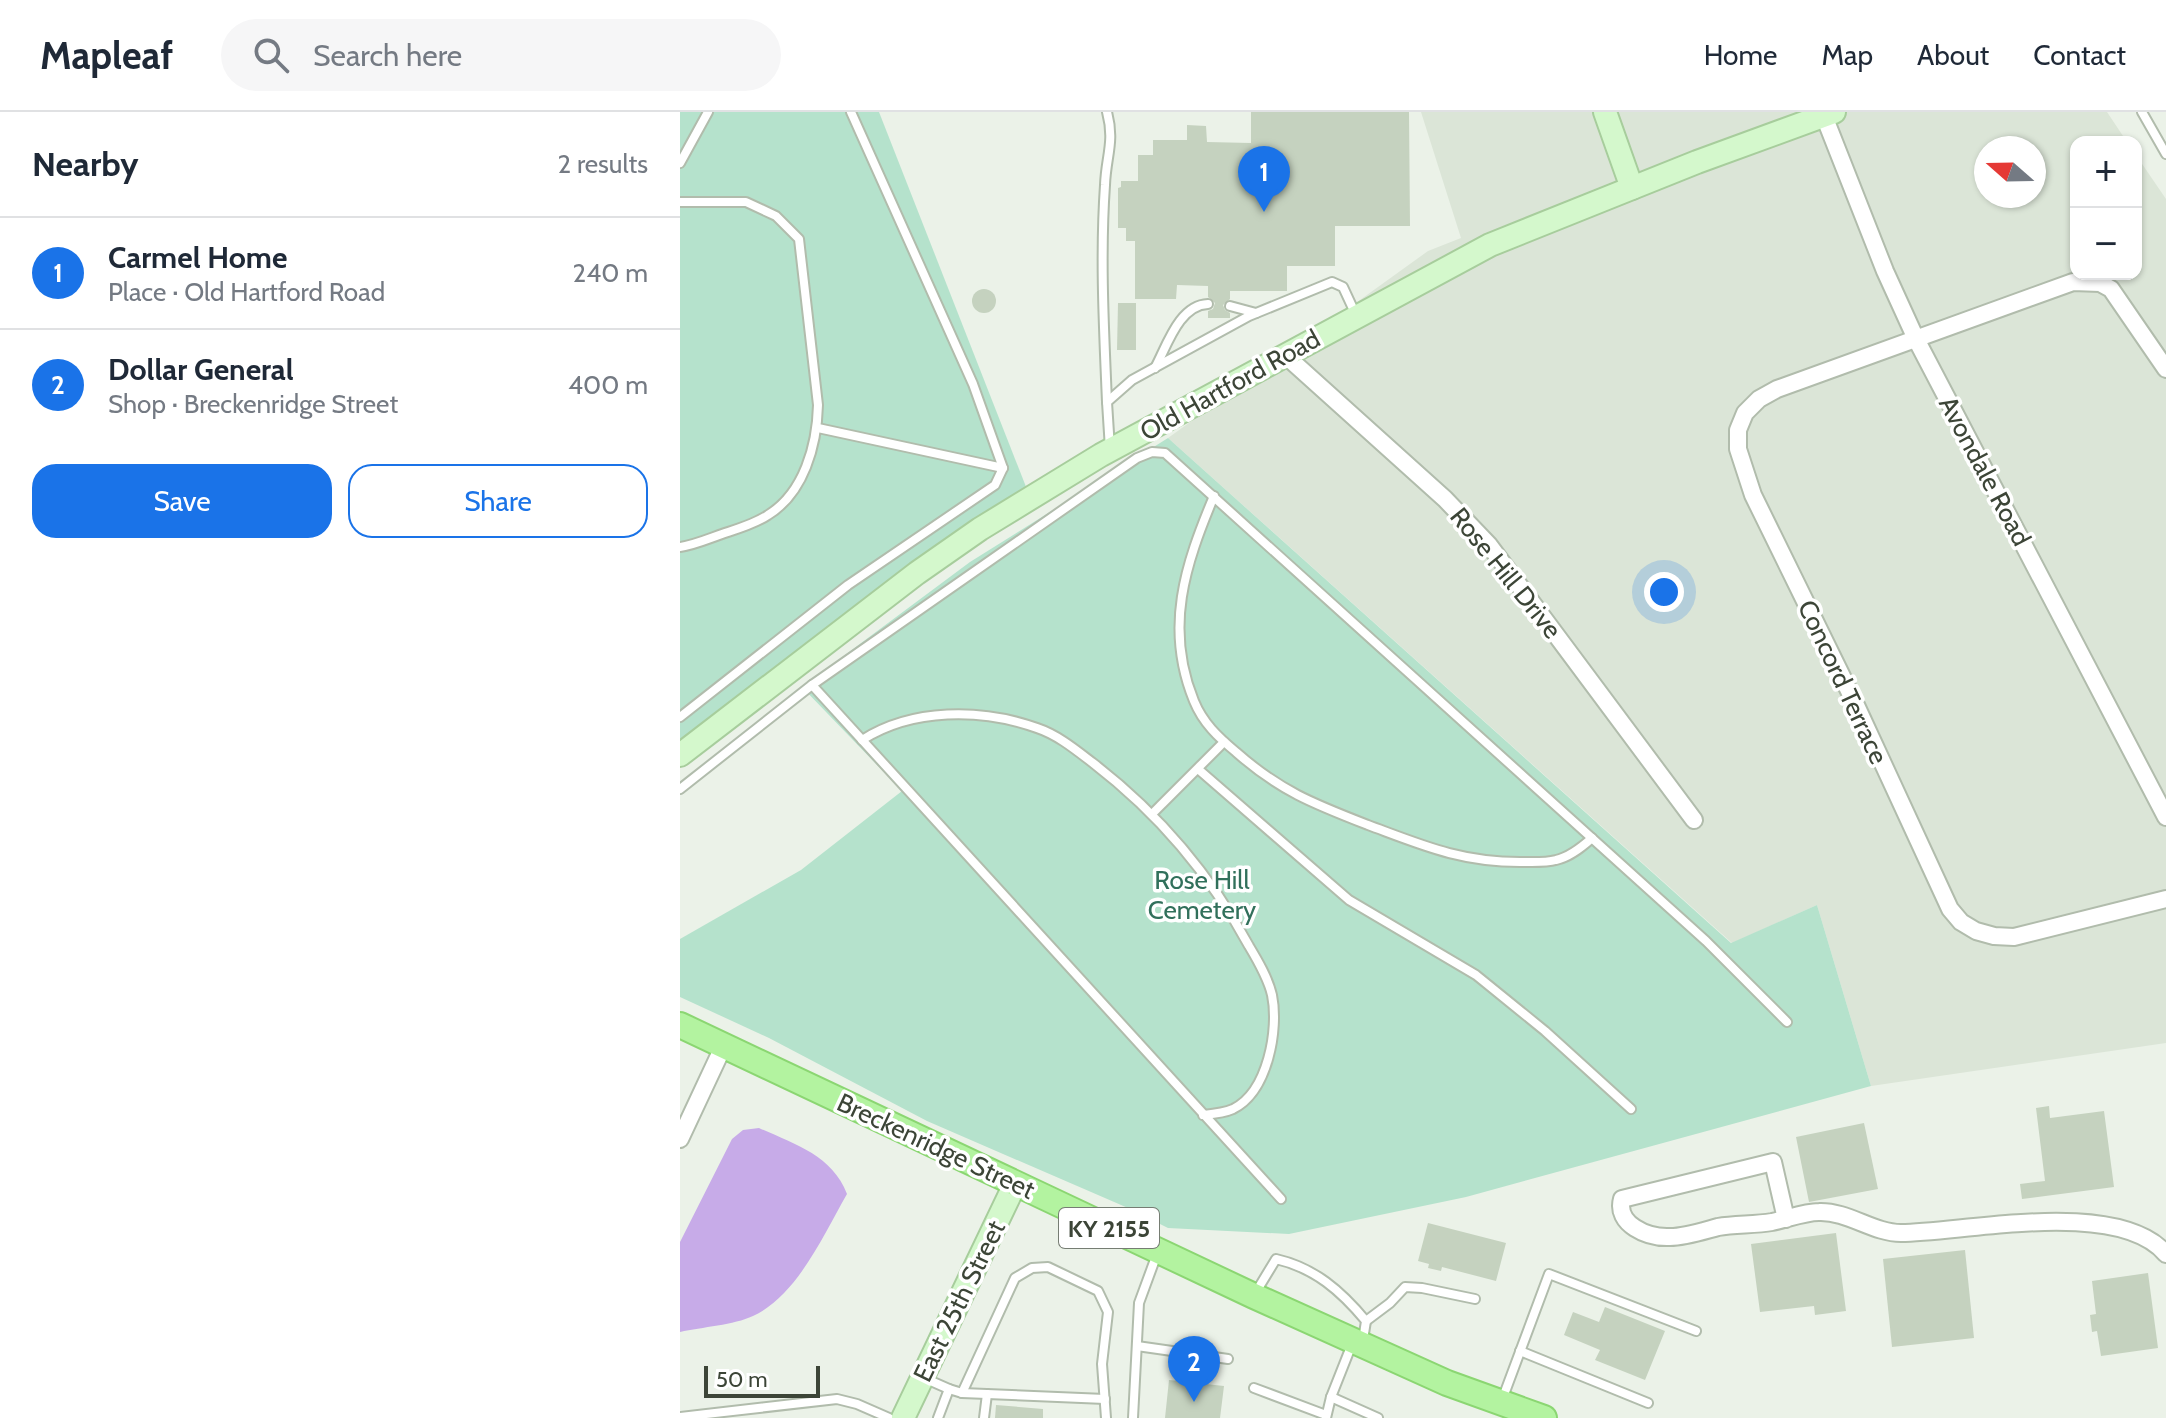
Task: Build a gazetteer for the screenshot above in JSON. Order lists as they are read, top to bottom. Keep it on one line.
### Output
{"streets":{"main road":["Old Hartford Road","Breckenridge Street","KY 2155","East 25th Street"],"street":["Avondale Road","Rose Hill Drive","Concord Terrace"]},"crossings":[["Old Hartford Road","Avondale Road"],["Old Hartford Road","Rose Hill Drive"],["Avondale Road","Concord Terrace"],["Breckenridge Street","East 25th Street"]],"parks":["Rose Hill Cemetery"],"scale_bar":"50 m","north":"left","page":{"header":"Mapleaf","search":"Search here","nav":["Home","Map","About","Contact"],"heading":["Nearby","2 results"],"map_buttons":["+","−"],"pins":["1","2"],"list":[{"mark":"1","name":"Carmel Home","note":"Place · Old Hartford Road","value":"240 m"},{"mark":"2","name":"Dollar General","note":"Shop · Breckenridge Street","value":"400 m"}],"buttons":["Save","Share"],"scale":"50 m"}}
